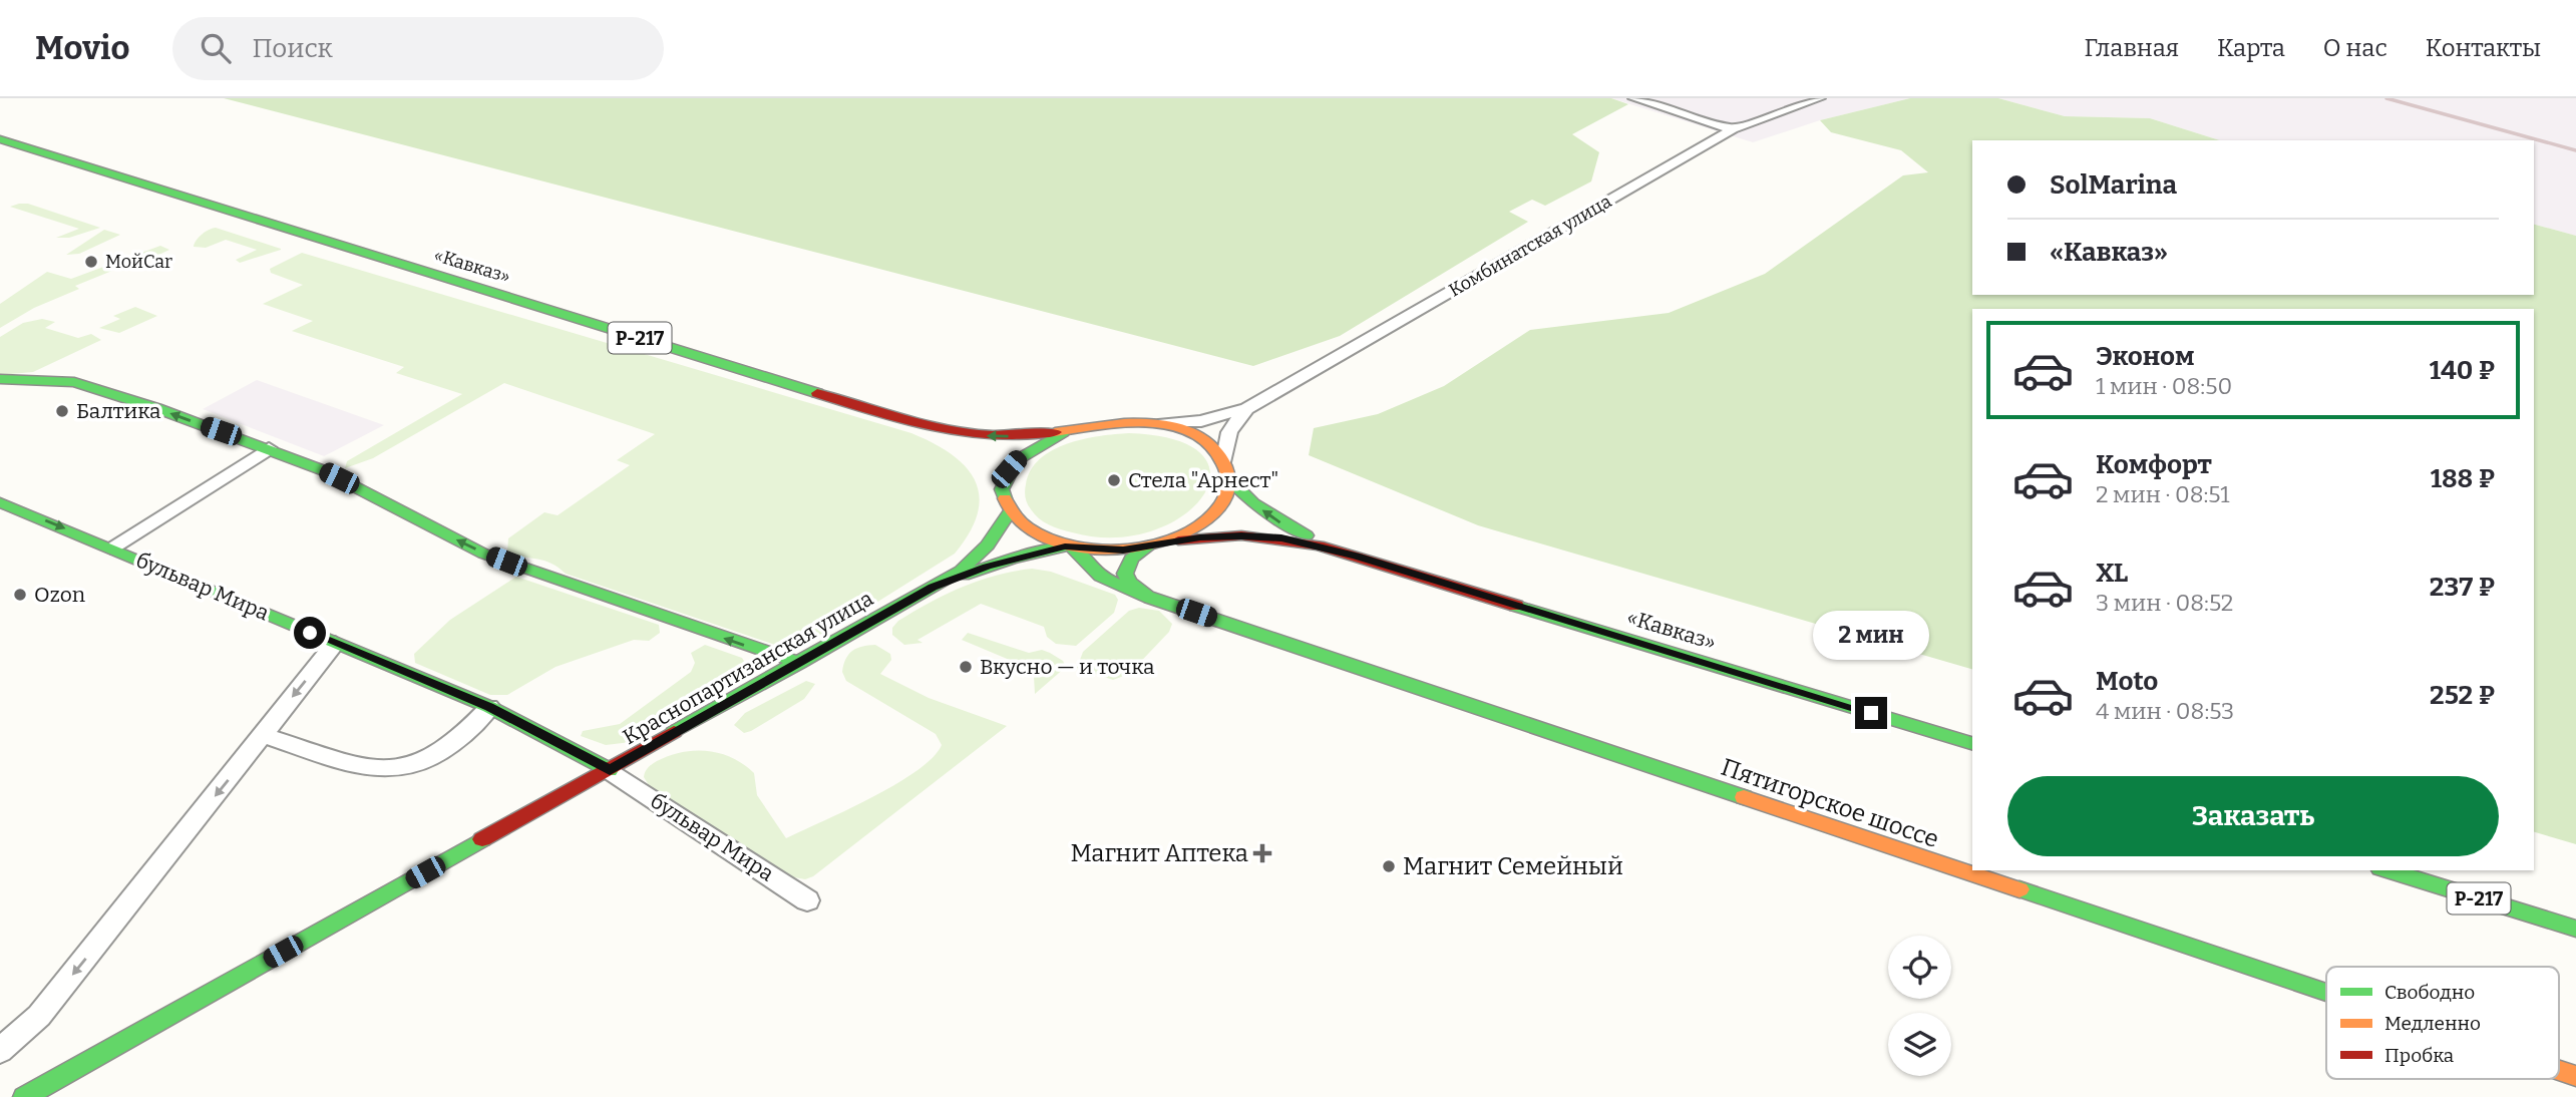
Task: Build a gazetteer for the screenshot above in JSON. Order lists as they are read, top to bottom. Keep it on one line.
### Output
{"streets":{"main road":["«Кавказ»","Р-217","бульвар Мира","Краснопартизанская улица","Пятигорское шоссе"],"street":["Комбинатская улица"]},"crossings":[["Комбинатская улица","«Кавказ»"],["Комбинатская улица","Краснопартизанская улица"],["Комбинатская улица","Пятигорское шоссе"],["«Кавказ»","Краснопартизанская улица"],["«Кавказ»","Пятигорское шоссе"],["бульвар Мира","Краснопартизанская улица"],["Краснопартизанская улица","Пятигорское шоссе"]],"places":{"other":["МойCar","Балтика","Стела \"Арнест\"","Ozon","Вкусно — и точка","Магнит Семейный"],"health":["Магнит Аптека"]},"legend":["Свободно","Медленно","Пробка"],"page":{"header":"Movio","search":"Поиск","nav":["Главная","Карта","О нас","Контакты"],"banner":["SolMarina","«Кавказ»"],"list":[{"name":"Эконом","note":"1 мин · 08:50","value":"140 ₽"},{"name":"Комфорт","note":"2 мин · 08:51","value":"188 ₽"},{"name":"XL","note":"3 мин · 08:52","value":"237 ₽"},{"name":"Moto","note":"4 мин · 08:53","value":"252 ₽"}],"bubble":"2 мин","buttons":"Заказать"}}
